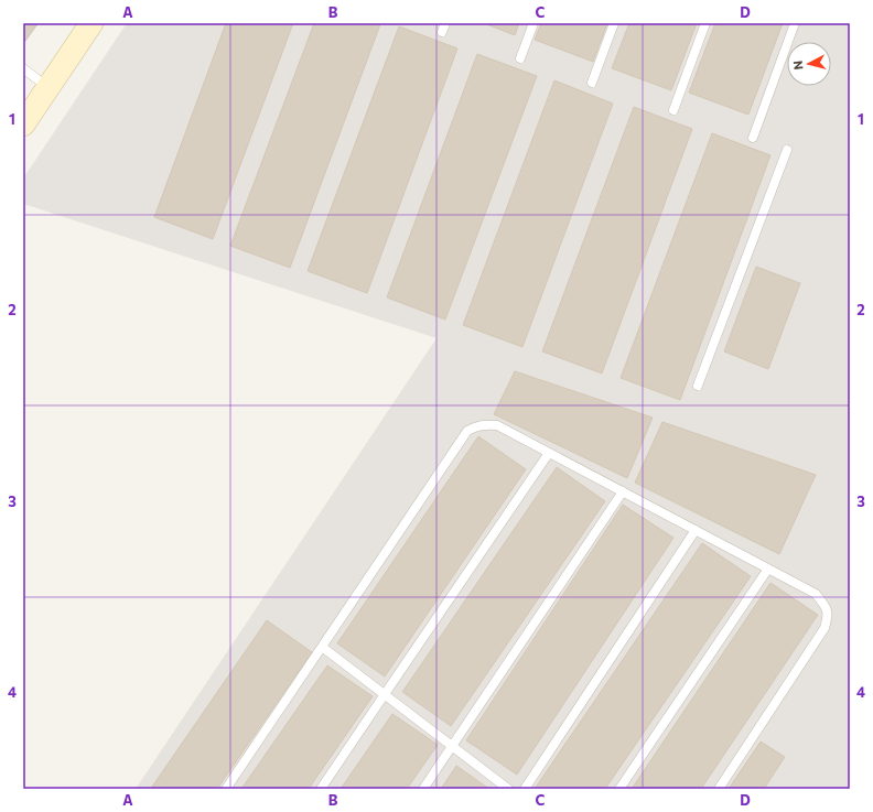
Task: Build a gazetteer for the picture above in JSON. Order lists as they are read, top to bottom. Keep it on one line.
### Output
{"north":"left","grid":{"columns":["A","B","C","D"],"rows":["1","2","3","4"]}}
